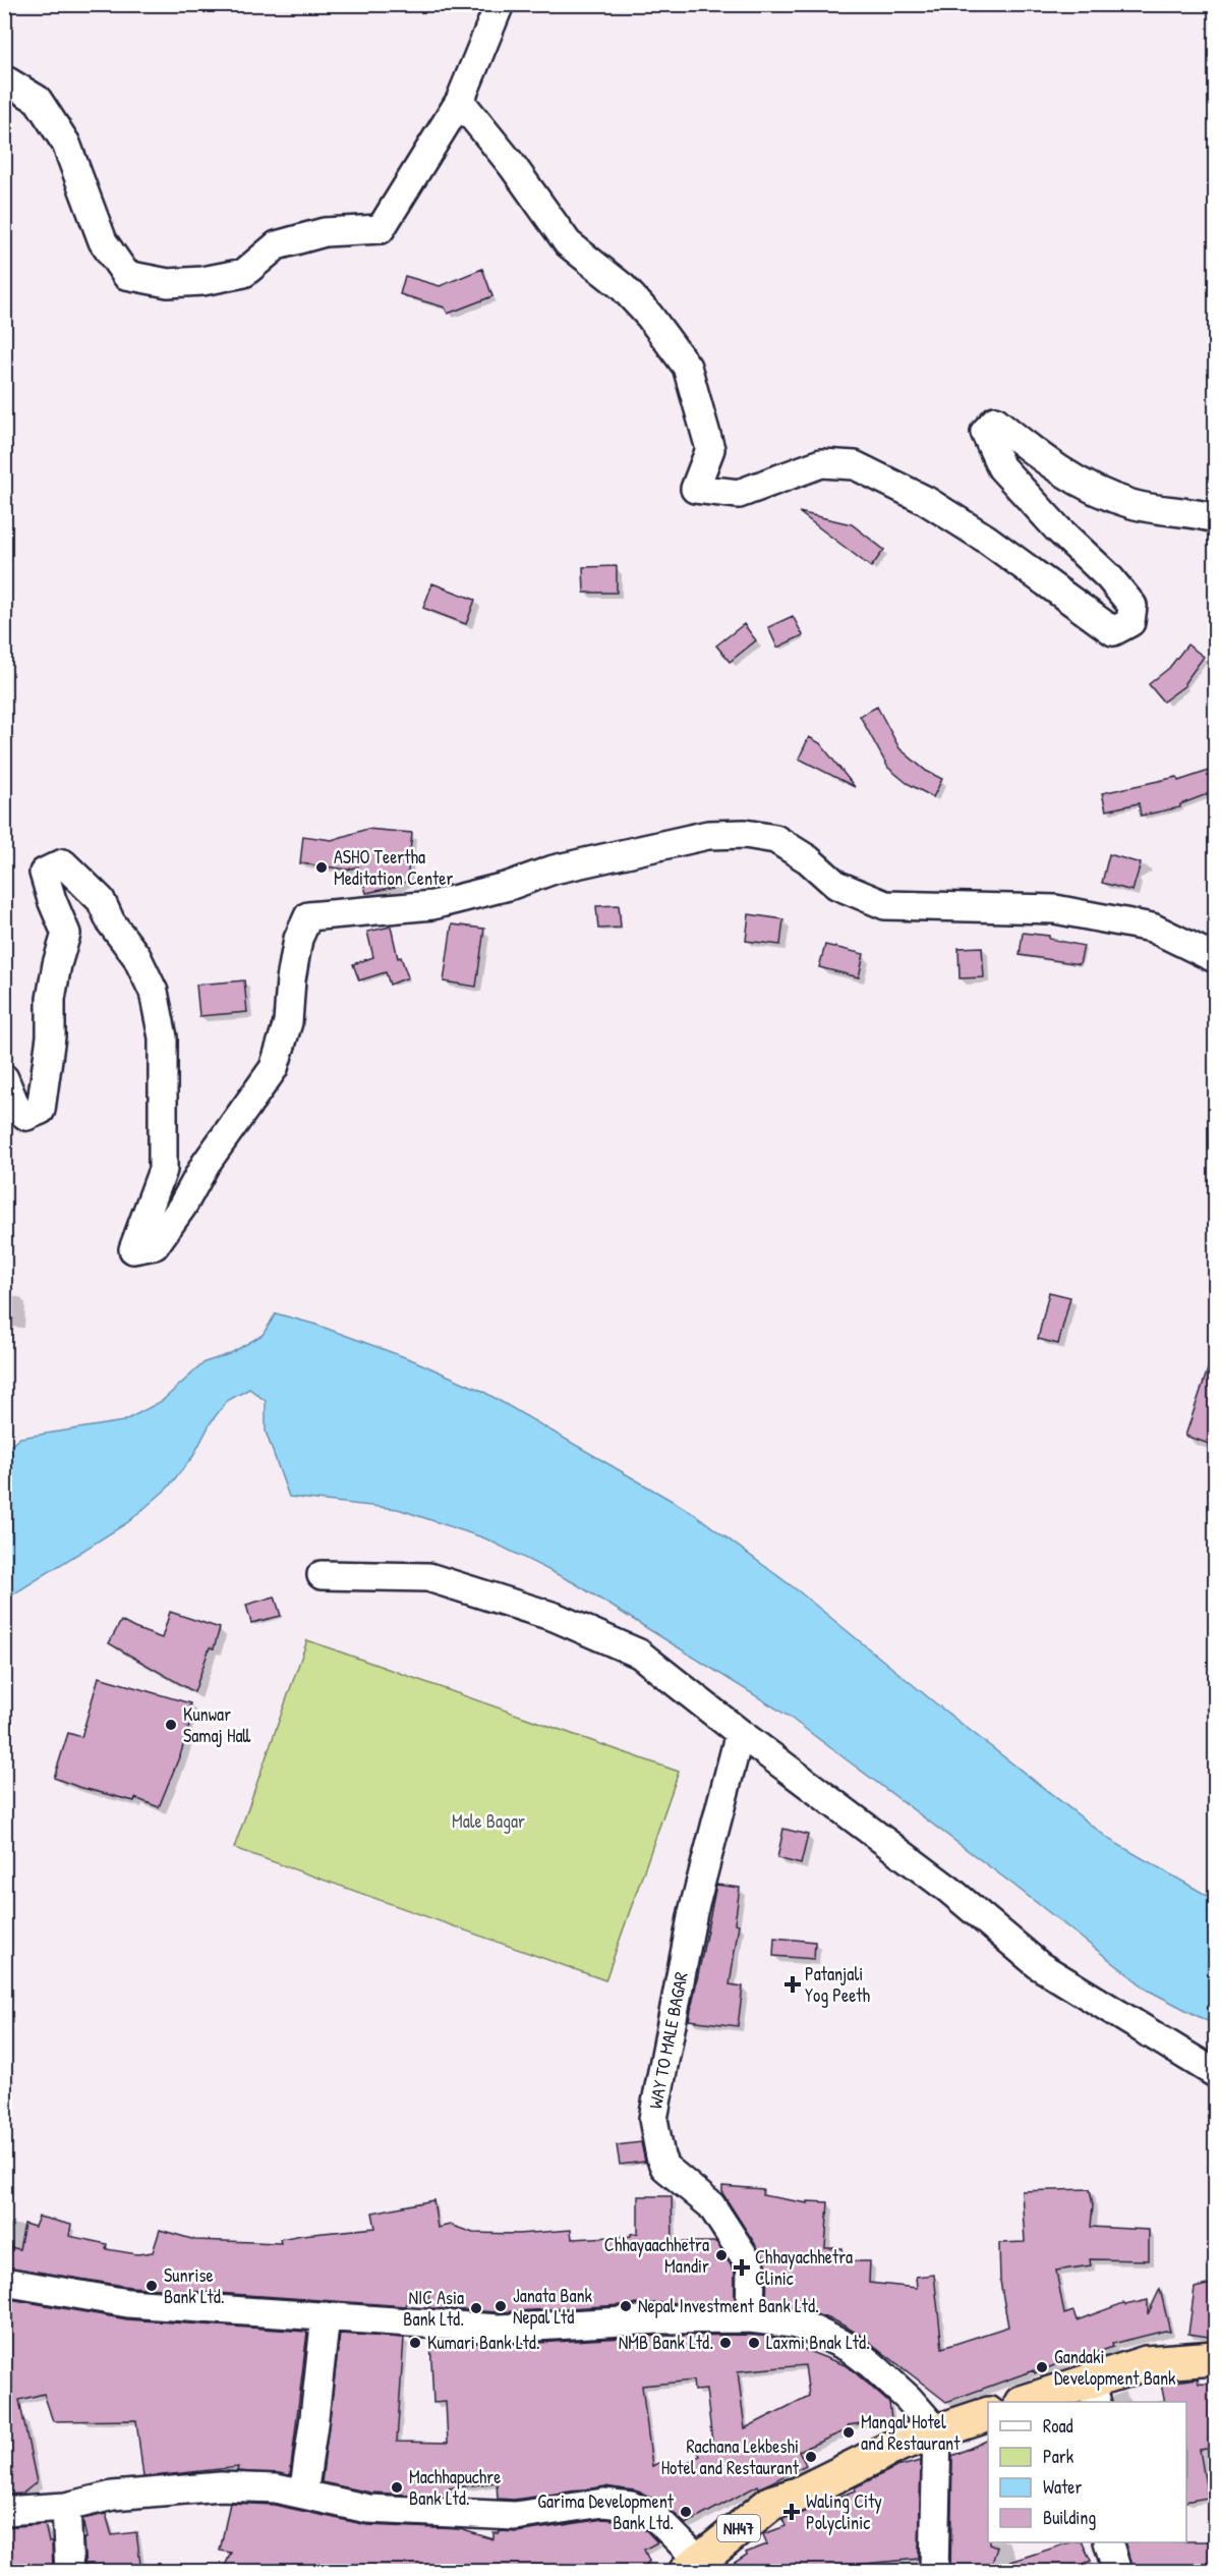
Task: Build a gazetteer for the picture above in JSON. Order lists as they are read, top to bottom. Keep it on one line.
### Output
{"streets":{"highway":["NH47"],"street":["WAY TO MALE BAGAR"]},"parks":["Male Bagar"],"places":{"other":["ASHO Teertha Meditation Center","Kunwar Samaj Hall","Chhayaachhetra Mandir","Sunrise Bank Ltd.","Janata Bank Nepal Ltd","Nepal Investment Bank Ltd.","NIC Asia Bank Ltd.","Kumari Bank Ltd.","NMB Bank Ltd.","Laxmi Bnak Ltd.","Gandaki Development Bank","Mangal Hotel and Restaurant","Rachana Lekbeshi Hotel and Restaurant","Machhapuchre Bank Ltd.","Garima Development Bank Ltd."],"health":["Patanjali Yog Peeth","Chhayachhetra Clinic","Waling City Polyclinic"]},"legend":["Road","Park","Water","Building"]}
